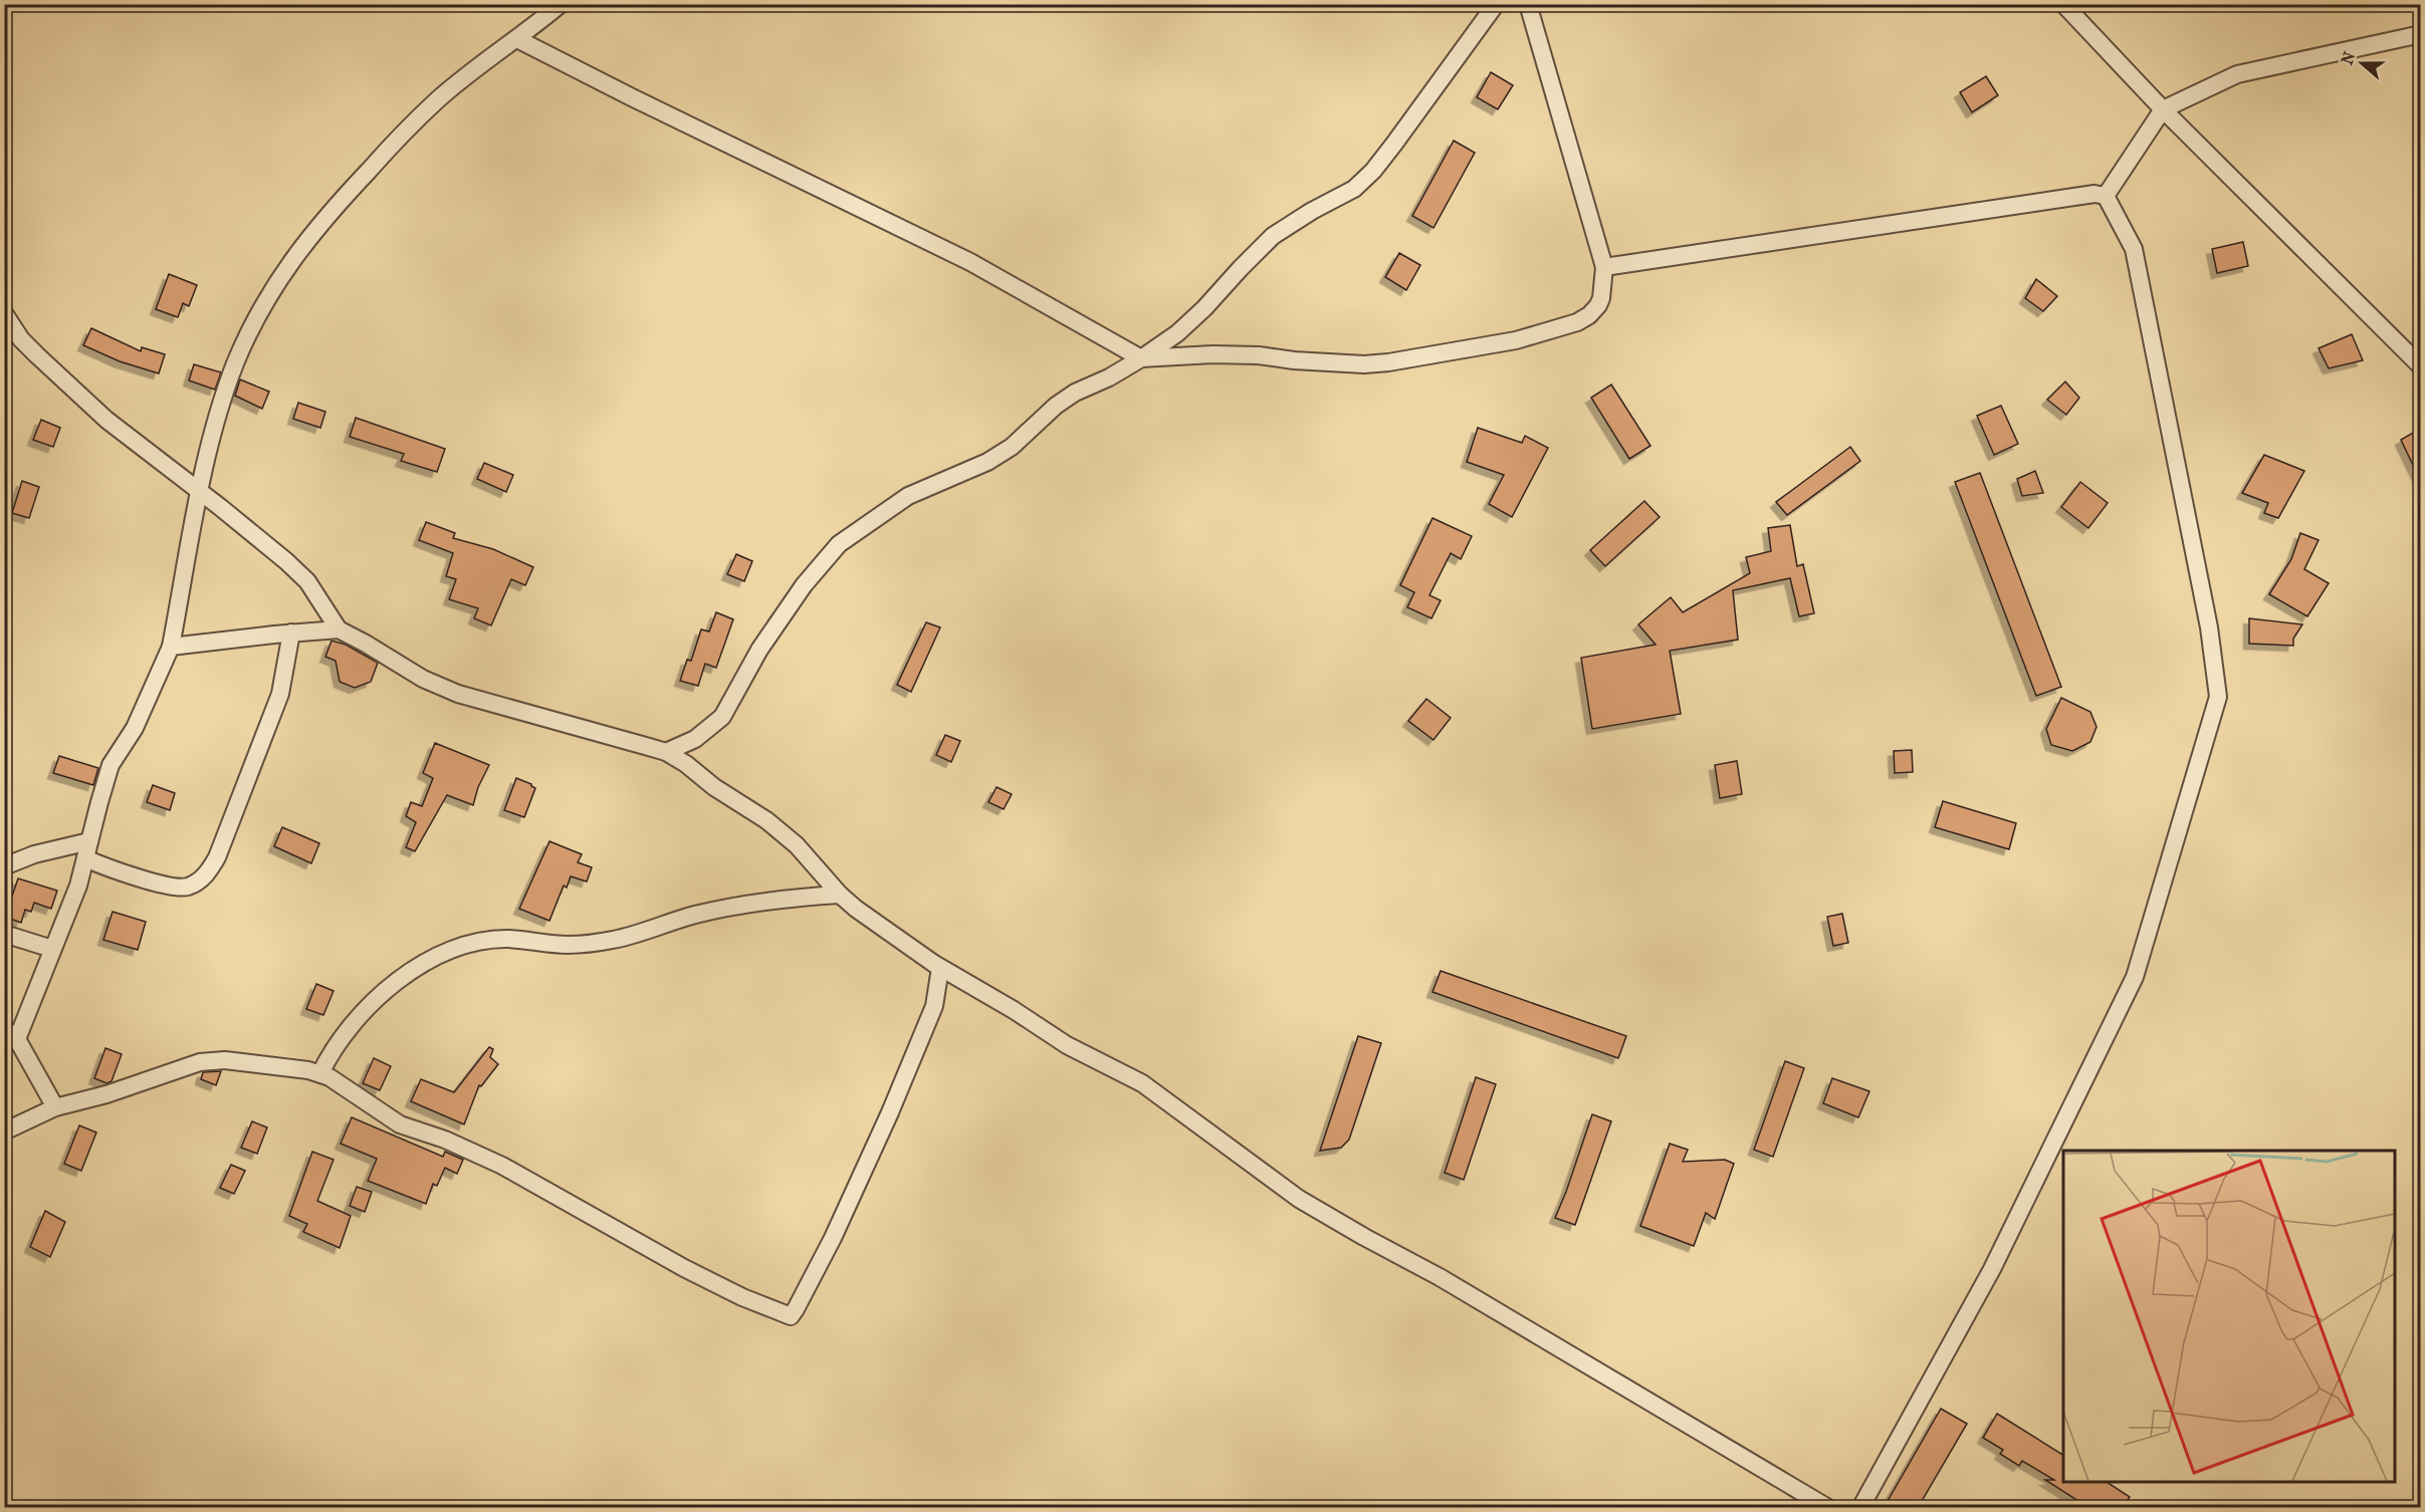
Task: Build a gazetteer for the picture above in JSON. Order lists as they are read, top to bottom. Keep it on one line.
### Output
{"north":"left"}
